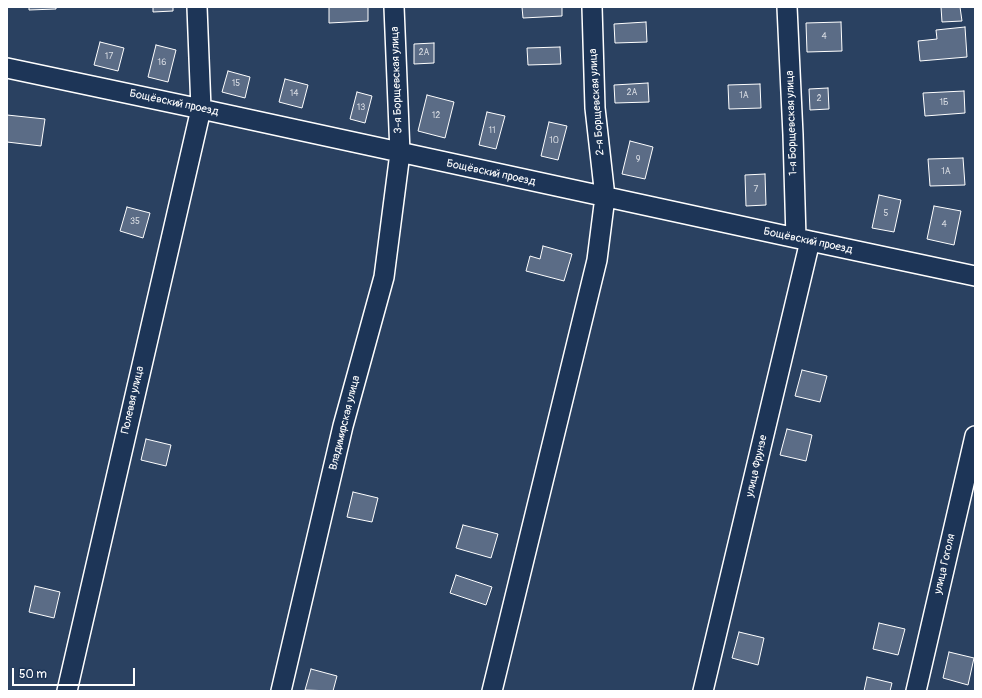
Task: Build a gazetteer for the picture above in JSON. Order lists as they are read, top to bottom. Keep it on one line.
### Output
{"streets":{"street":["3-я Борщевская улица","2-я Борщевская улица","Бощёвский проезд","1-я Борщевская улица","Полевая улица","Владимирская улица","улица Фрунзе","улица Гоголя"]},"crossings":[["3-я Борщевская улица","Бощёвский проезд"],["3-я Борщевская улица","Владимирская улица"],["2-я Борщевская улица","Бощёвский проезд"],["Бощёвский проезд","1-я Борщевская улица"],["Бощёвский проезд","Полевая улица"],["Бощёвский проезд","Владимирская улица"],["Бощёвский проезд","улица Фрунзе"],["1-я Борщевская улица","улица Фрунзе"]],"house_numbers":["4","2А","17","16","15","2А","14","1А","2","1Б","13","12","11","10","9","1А","7","5","35","4"],"scale_bar":"50 m"}
